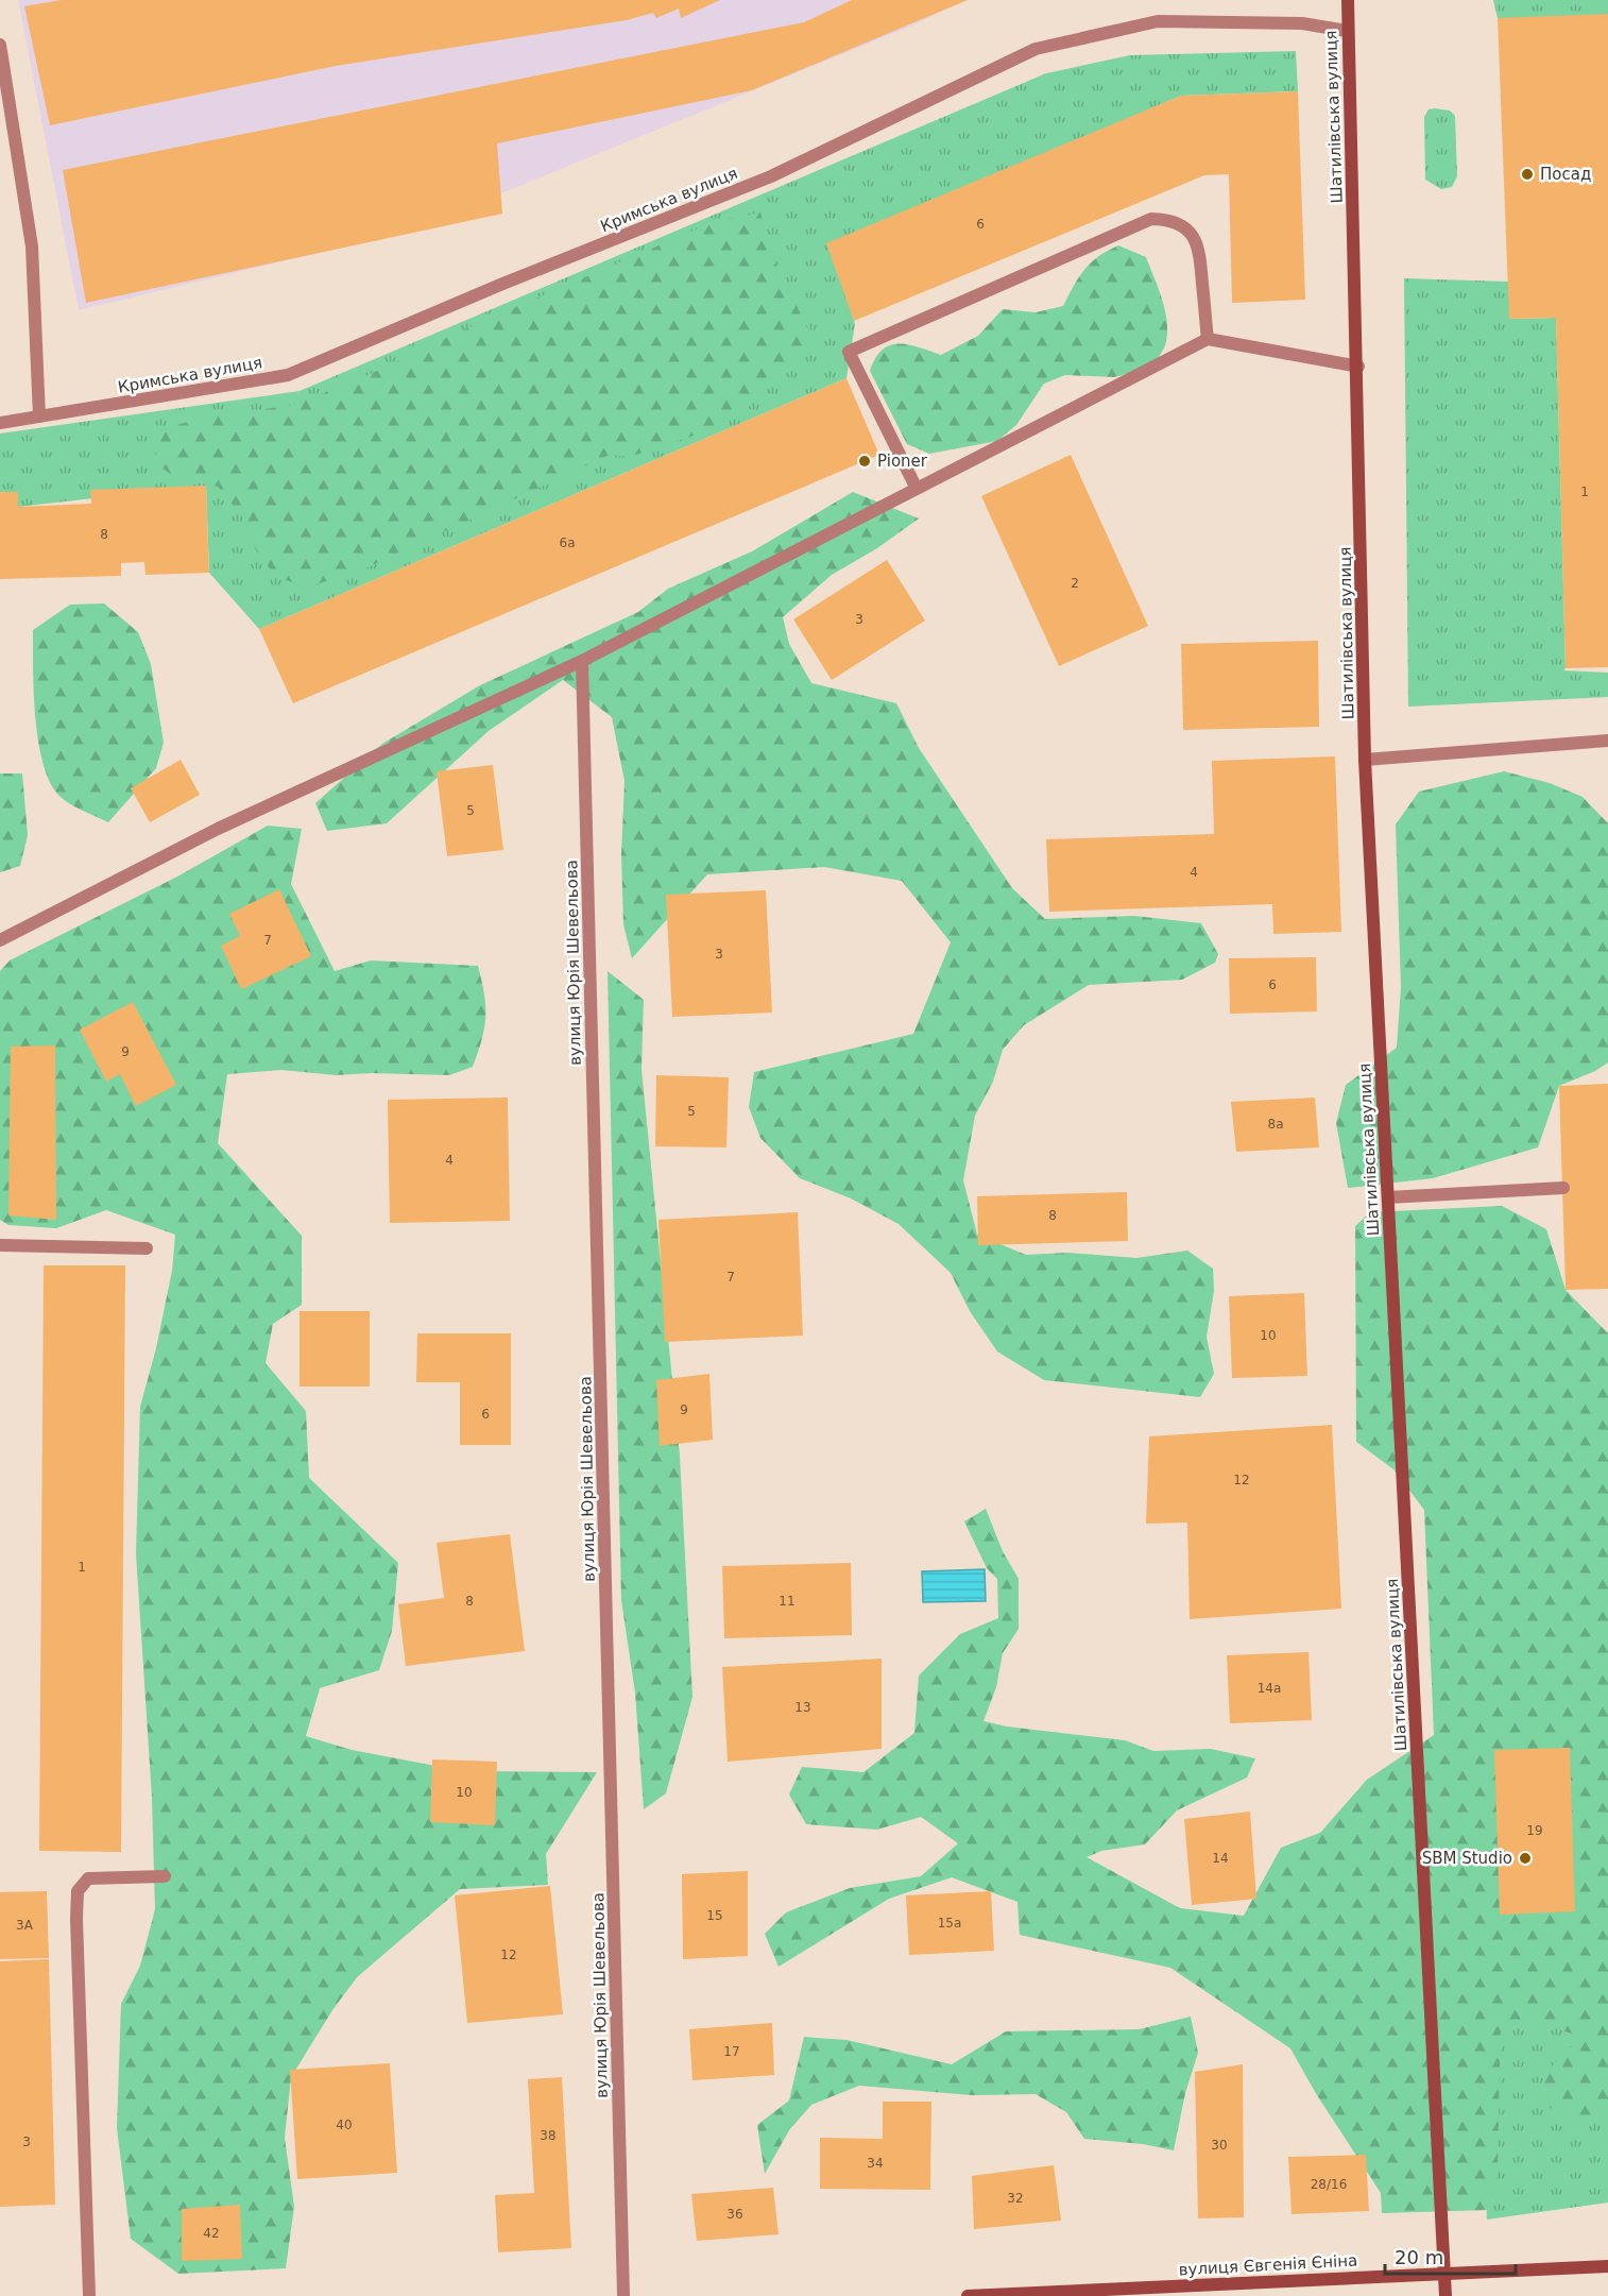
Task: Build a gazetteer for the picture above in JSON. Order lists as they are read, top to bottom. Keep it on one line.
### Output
{"streets":{"street":["Шатилівська вулиця","Кримська вулиця","вулиця Юрія Шевельова","вулиця Євгенія Єніна"]},"crossings":[["Шатилівська вулиця","Кримська вулиця"],["Шатилівська вулиця","вулиця Євгенія Єніна"]],"places":["Посад","Pioner","SBM Studio"],"house_numbers":["6","1","8","6а","2","3","5","4","7","3","6","9","5","8а","4","8","7","10","9","6","12","1","8","11","14а","13","10","19","14","15","15а","3А","12","17","40","38","3","30","34","28/16","32","36","42"],"scale_bar":"20 m"}
